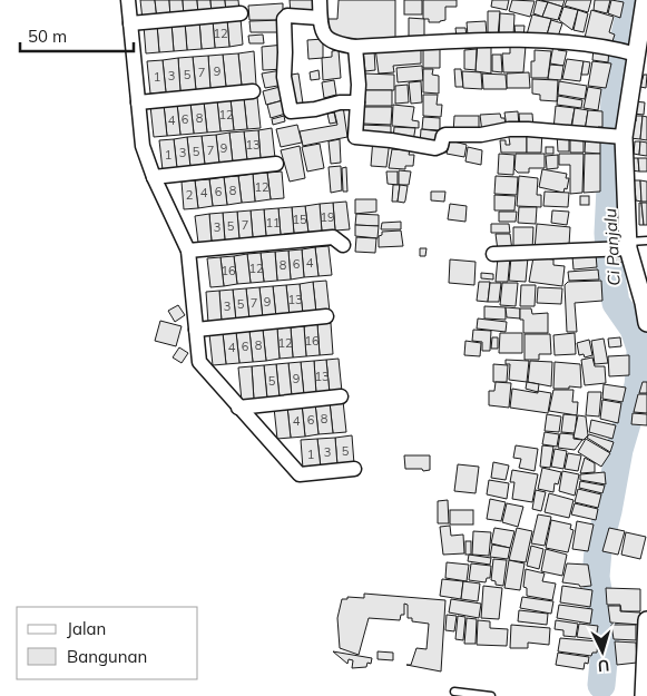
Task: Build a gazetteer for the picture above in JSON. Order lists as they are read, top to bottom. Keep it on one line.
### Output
{"water":["Ci Panjalu"],"house_numbers":["12","9","7","5","3","1","12","8","6","4","13","9","7","5","3","1","12","8","6","4","2","19","15","11","7","5","3","4","6","8","12","16","13","9","7","5","3","16","12","8","6","4","13","9","5","8","6","4","5","3","1"],"legend":["Jalan","Bangunan"],"scale_bar":"50 m","north":"bottom"}
